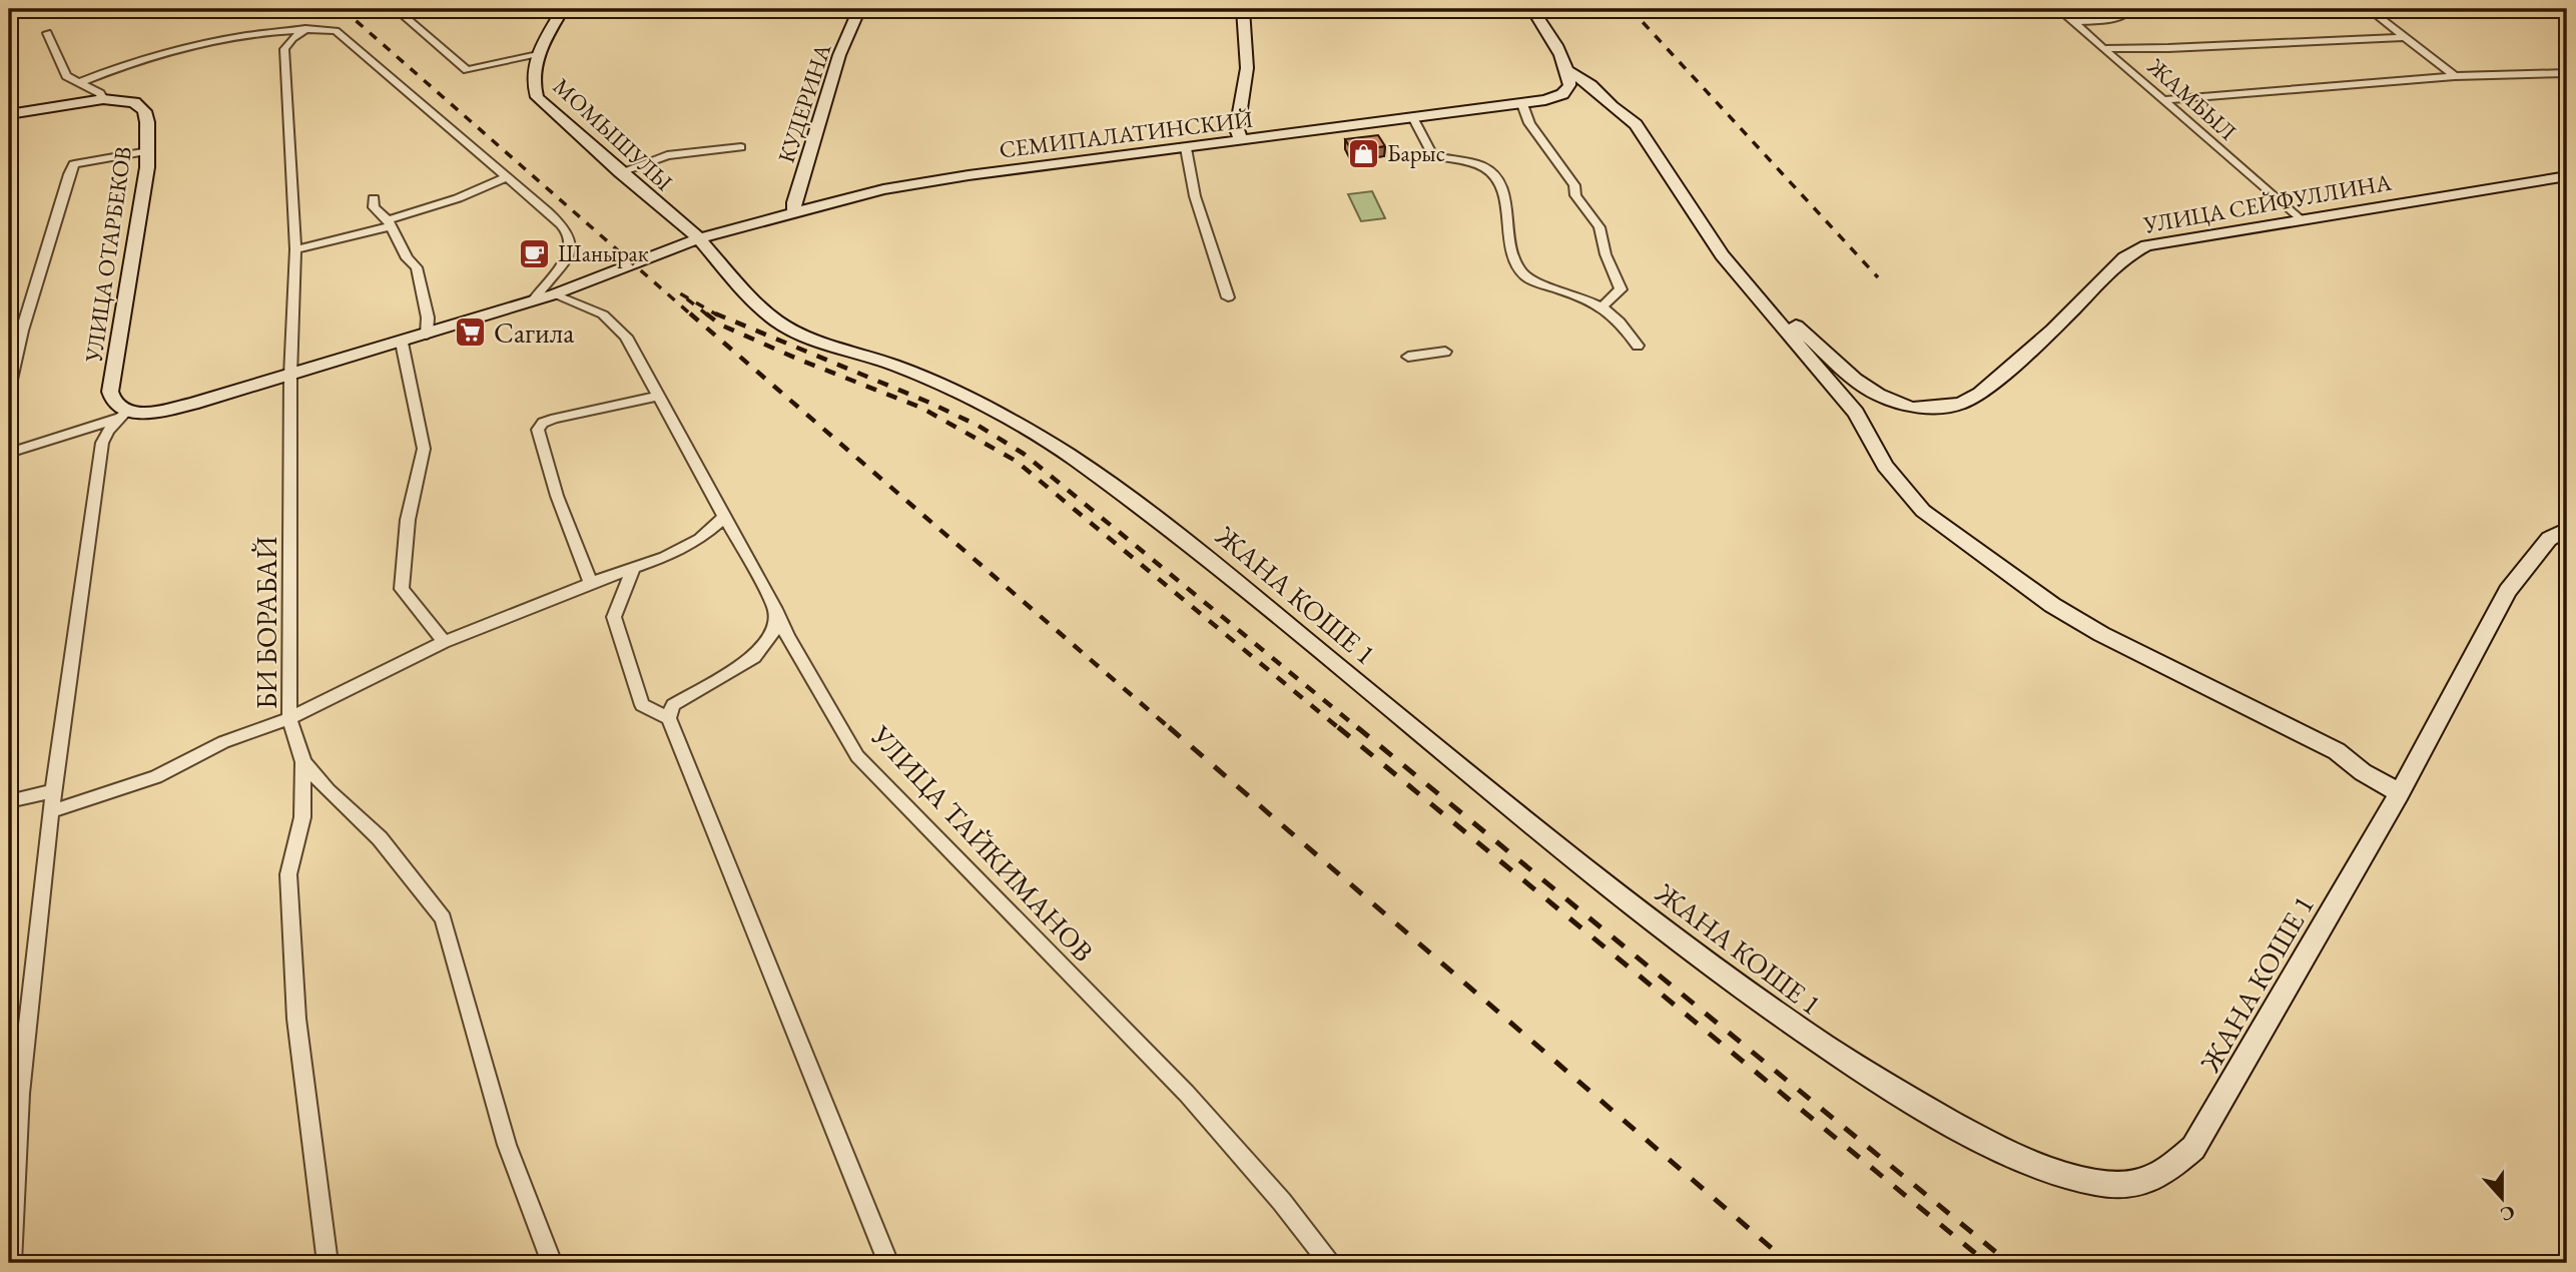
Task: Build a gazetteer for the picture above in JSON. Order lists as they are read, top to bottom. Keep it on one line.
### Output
{"streets":{"street":["ЖАМБЫЛ","КУДЕРИНА","МОМЫШУЛЫ","СЕМИПАЛАТИНСКИЙ","УЛИЦА СЕЙФУЛЛИНА","УЛИЦА ОТАРБЕКОВ","ЖАНА КОШЕ 1","БИ БОРАБАЙ","УЛИЦА ТАЙКИМАНОВ"]},"crossings":[["ЖАМБЫЛ","УЛИЦА СЕЙФУЛЛИНА"],["КУДЕРИНА","СЕМИПАЛАТИНСКИЙ"],["МОМЫШУЛЫ","СЕМИПАЛАТИНСКИЙ"],["МОМЫШУЛЫ","ЖАНА КОШЕ 1"],["СЕМИПАЛАТИНСКИЙ","УЛИЦА СЕЙФУЛЛИНА"],["СЕМИПАЛАТИНСКИЙ","УЛИЦА ОТАРБЕКОВ"],["СЕМИПАЛАТИНСКИЙ","ЖАНА КОШЕ 1"],["СЕМИПАЛАТИНСКИЙ","БИ БОРАБАЙ"],["СЕМИПАЛАТИНСКИЙ","УЛИЦА ТАЙКИМАНОВ"],["УЛИЦА СЕЙФУЛЛИНА","ЖАНА КОШЕ 1"]],"places":{"shop":["Барыс"],"cafe":["Шанырак"],"supermarket":["Сагила"]},"north":"bottom"}
